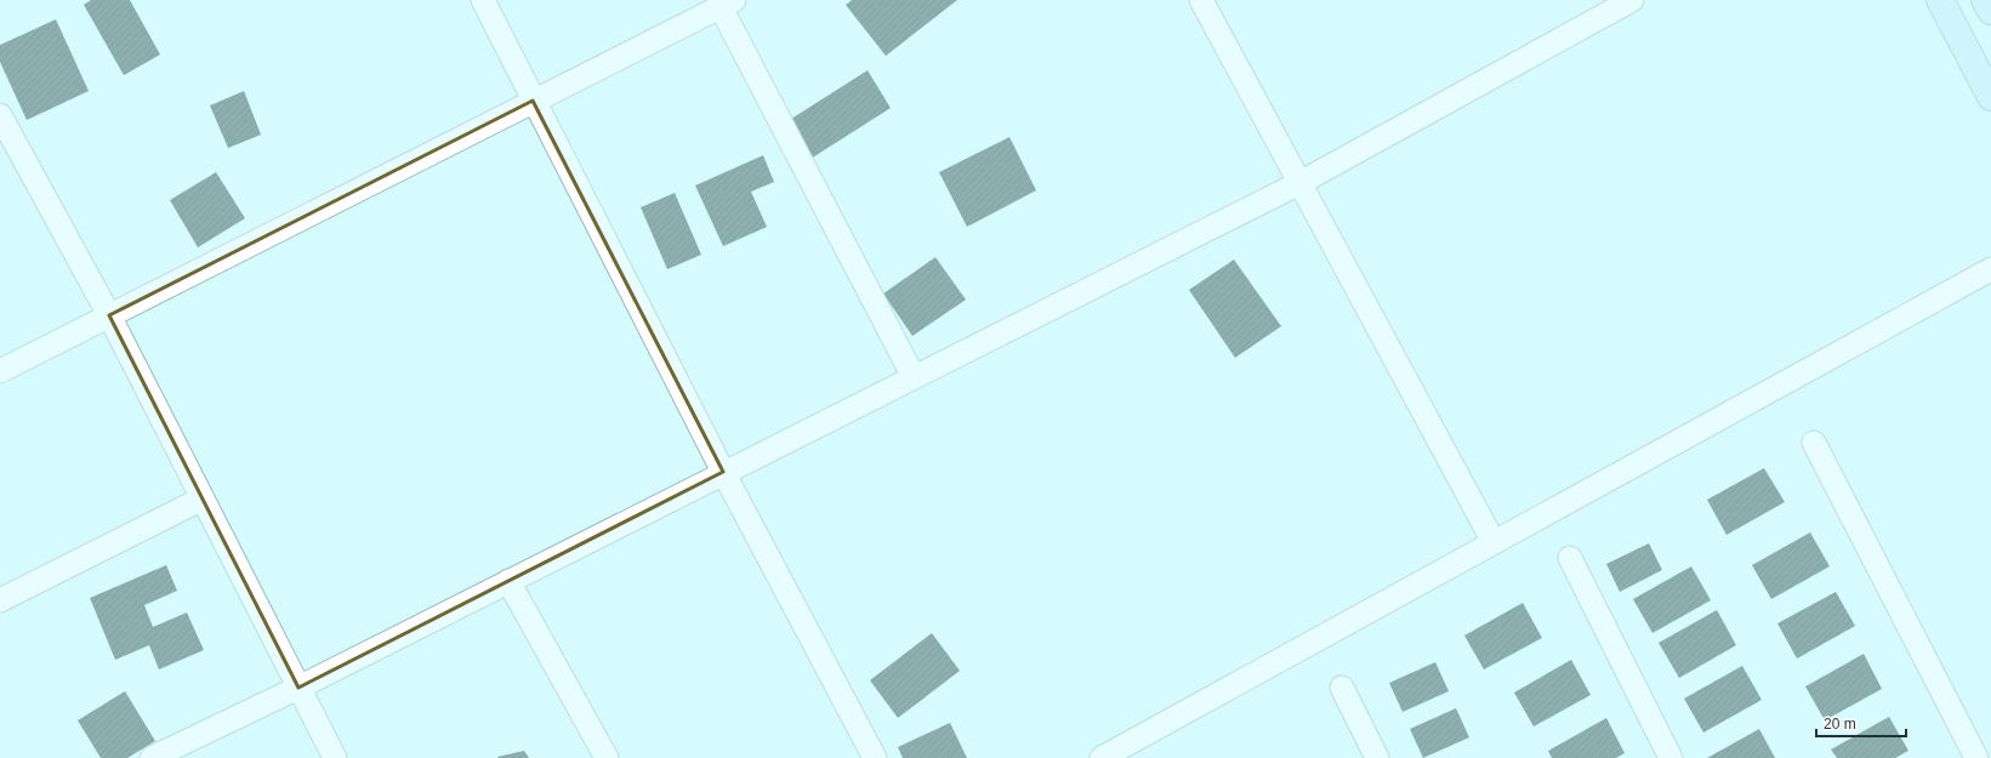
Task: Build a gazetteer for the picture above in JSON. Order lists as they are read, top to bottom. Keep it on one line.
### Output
{"scale_bar":"20 m"}
